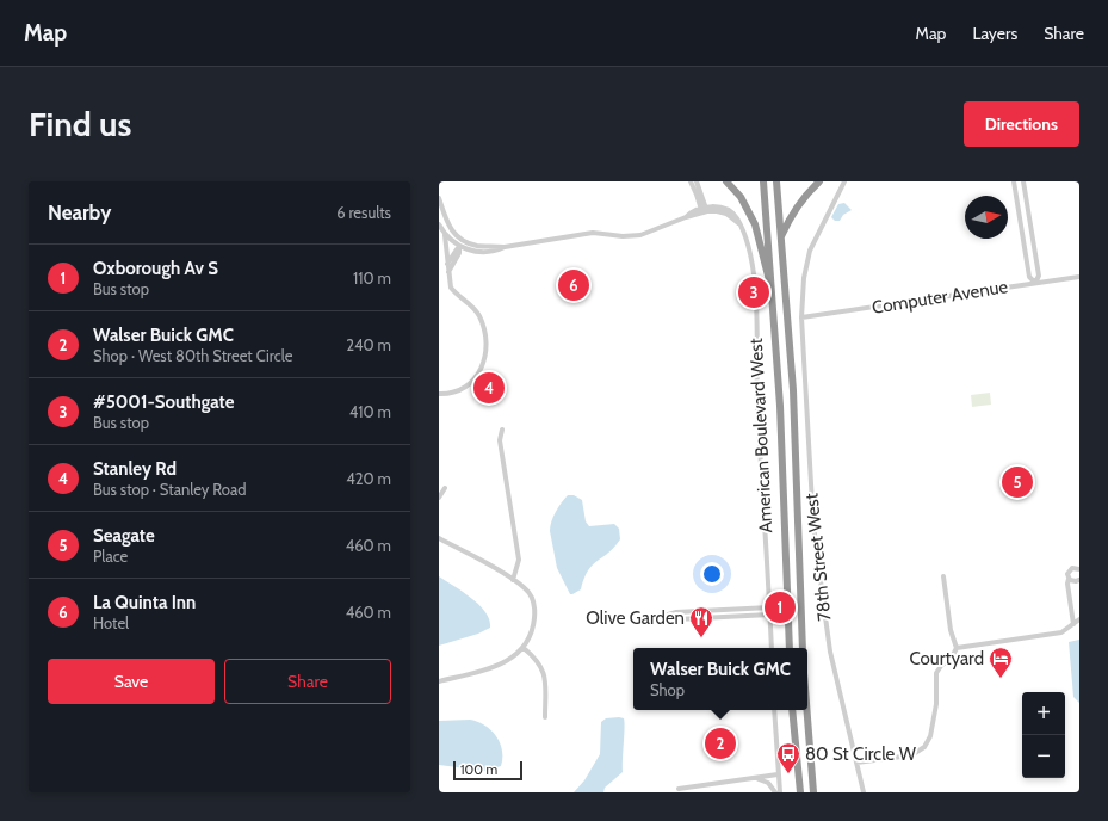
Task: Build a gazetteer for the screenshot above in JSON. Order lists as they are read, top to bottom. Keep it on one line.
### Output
{"streets":{"street":["Computer Avenue","American Boulevard West","78th Street West"]},"crossings":[["Computer Avenue","78th Street West"]],"places":{"restaurant":["Olive Garden"],"hotel":["Courtyard"],"bus stop":["80 St Circle W"]},"scale_bar":"100 m","north":"right","page":{"header":"Map","nav":["Map","Layers","Share"],"buttons":["Directions",["Save","Share"]],"title":"Find us","heading":["Nearby","6 results"],"list":[{"mark":"1","name":"Oxborough Av S","note":"Bus stop","value":"110 m"},{"mark":"2","name":"Walser Buick GMC","note":"Shop · West 80th Street Circle","value":"240 m"},{"mark":"3","name":"#5001-Southgate","note":"Bus stop","value":"410 m"},{"mark":"4","name":"Stanley Rd","note":"Bus stop · Stanley Road","value":"420 m"},{"mark":"5","name":"Seagate","note":"Place","value":"460 m"},{"mark":"6","name":"La Quinta Inn","note":"Hotel","value":"460 m"}],"pins":["6","3","4","5","1","2"],"popup":["Walser Buick GMC","Shop"],"map_buttons":["+","−"],"scale":"100 m"}}
